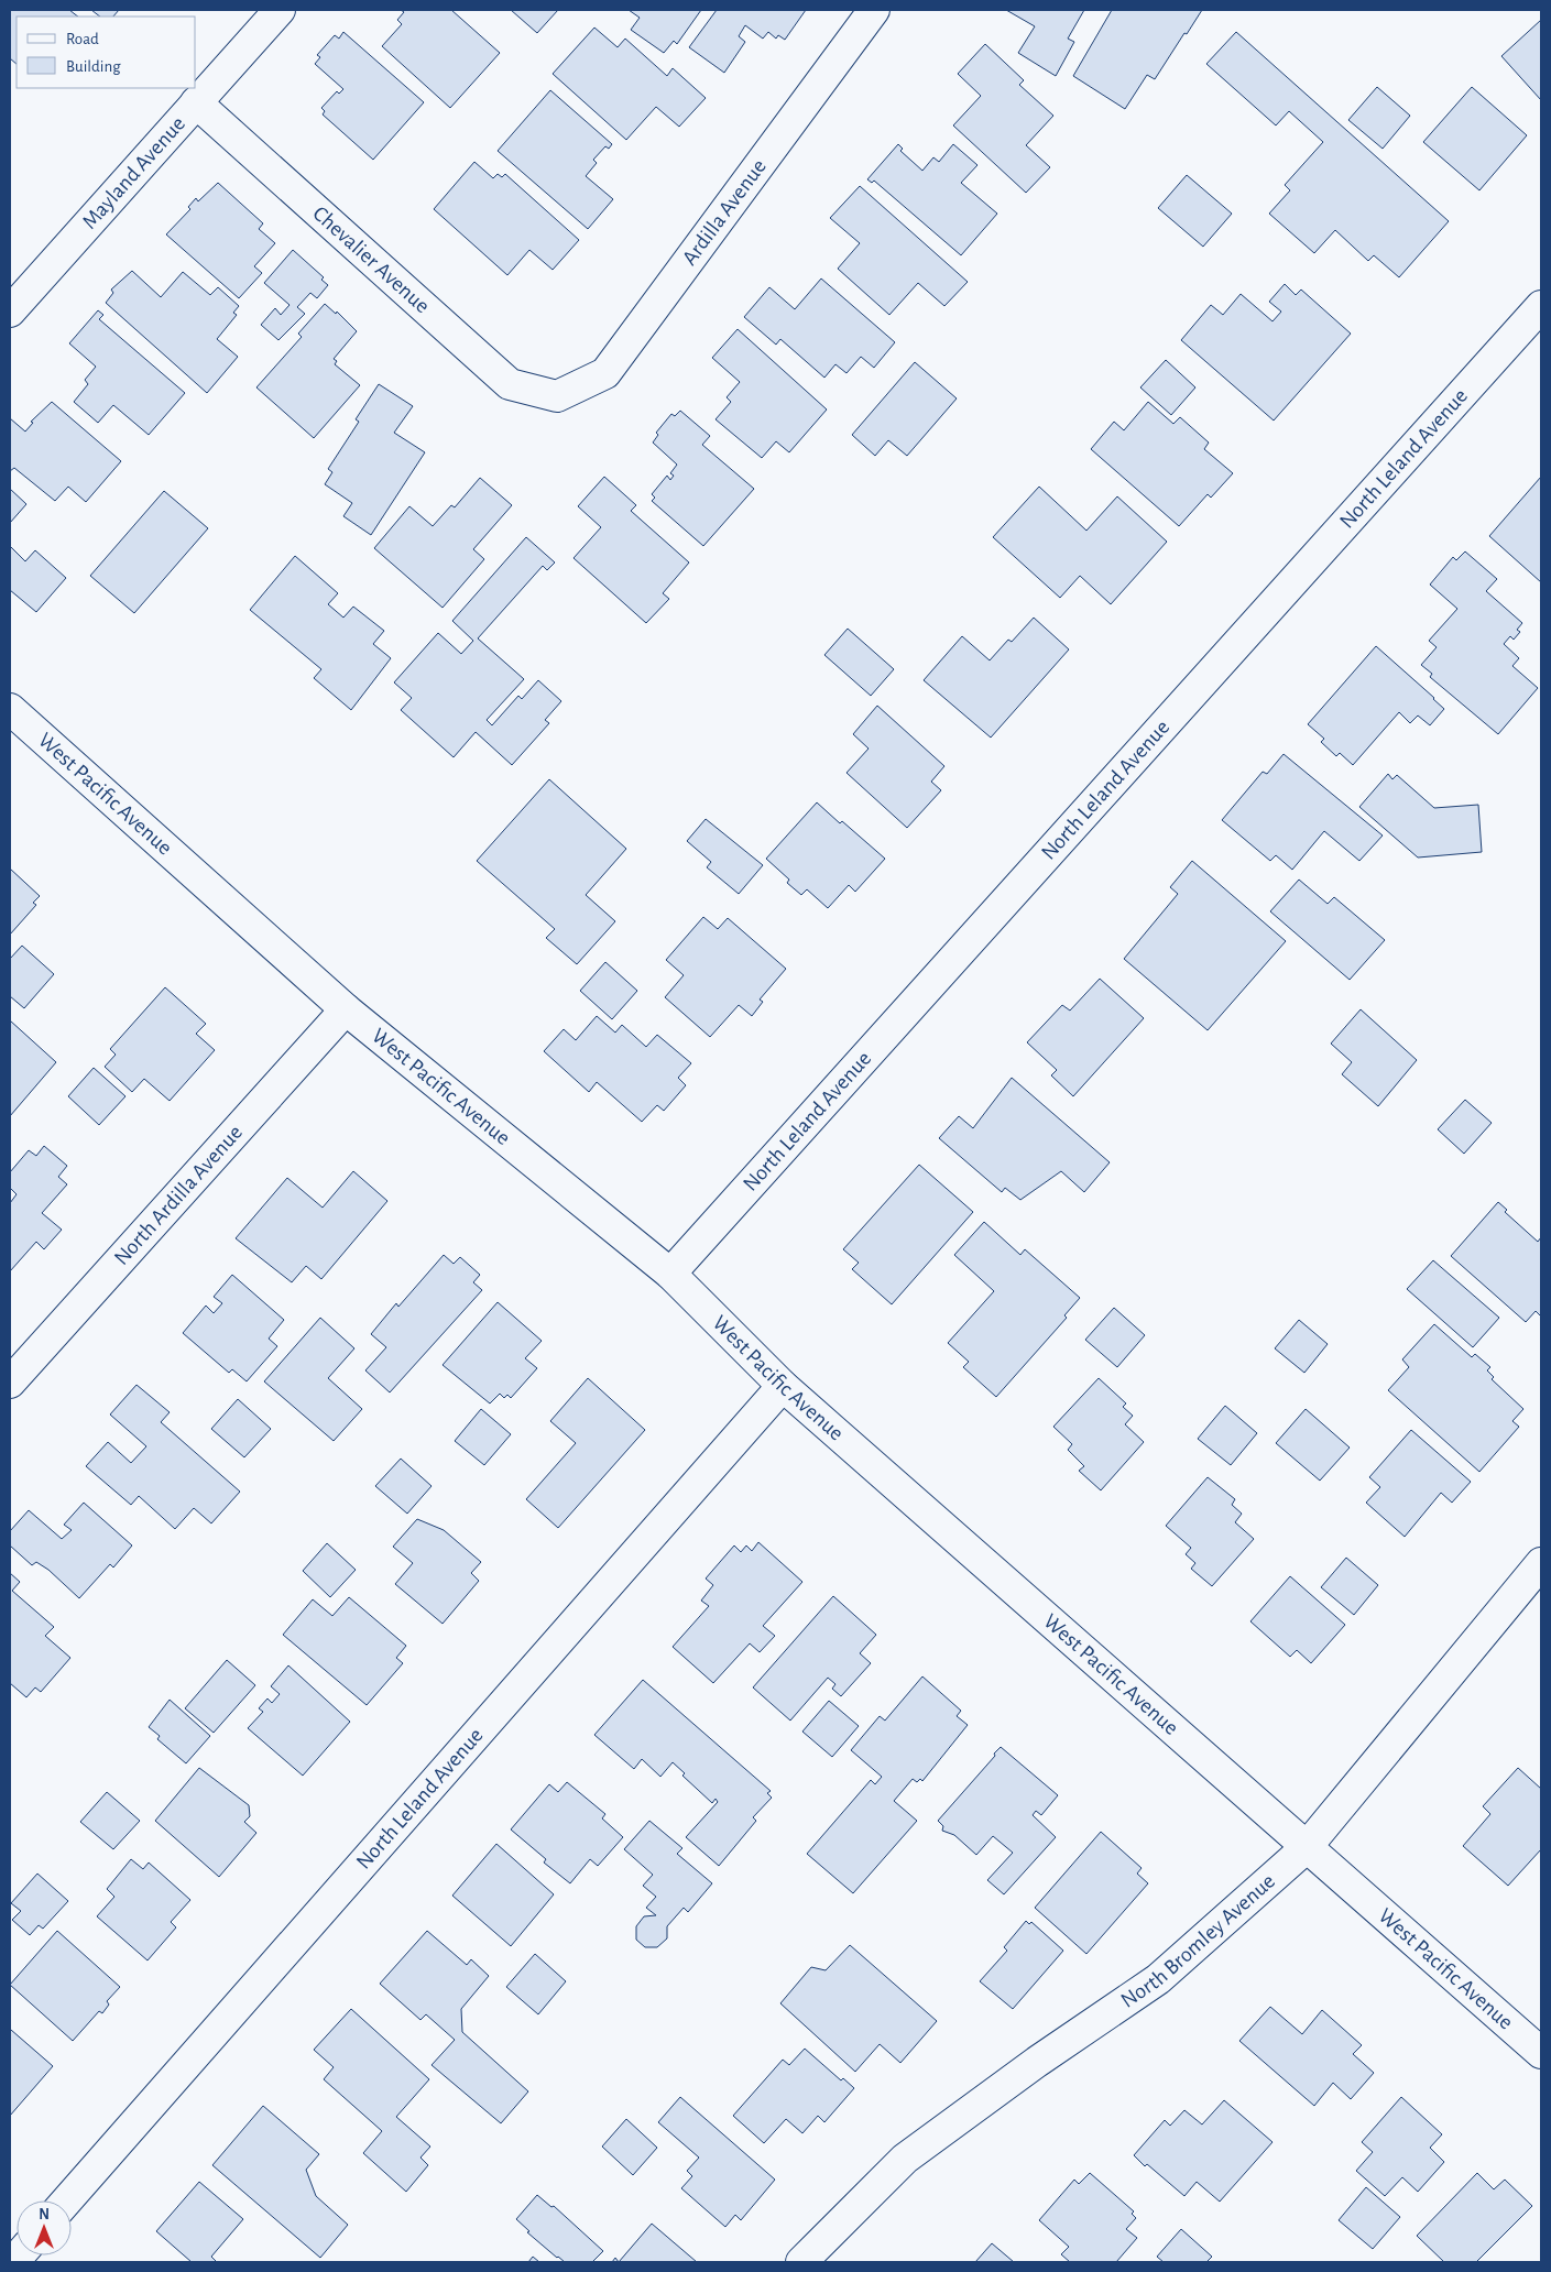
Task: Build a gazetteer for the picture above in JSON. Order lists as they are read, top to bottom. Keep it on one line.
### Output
{"streets":{"street":["Mayland Avenue","Ardilla Avenue","Chevalier Avenue","North Leland Avenue","West Pacific Avenue","North Ardilla Avenue","North Bromley Avenue"]},"crossings":[["Mayland Avenue","Chevalier Avenue"],["Ardilla Avenue","Chevalier Avenue"],["North Leland Avenue","West Pacific Avenue"],["West Pacific Avenue","North Ardilla Avenue"],["West Pacific Avenue","North Bromley Avenue"]],"legend":["Road","Building"],"north":"top"}
